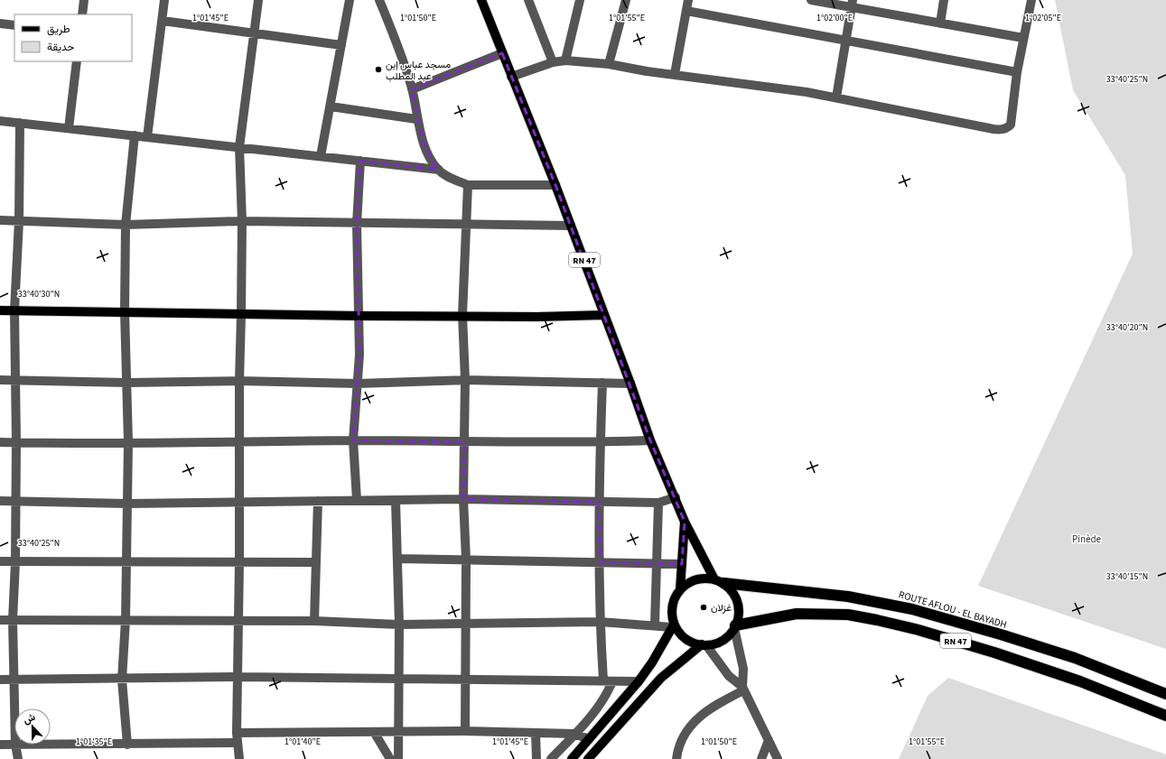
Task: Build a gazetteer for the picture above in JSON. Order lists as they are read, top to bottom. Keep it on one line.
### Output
{"streets":{"highway":["RN 47","ROUTE AFLOU - EL BAYADH"]},"crossings":[["RN 47","ROUTE AFLOU - EL BAYADH"]],"parks":["Pinède"],"places":["مسجد عباس إبن عبد المطلب","غزلان"],"legend":["طريق","حديقة"],"north":"top","coordinates":["1°01'45\"E","1°01'50\"E","1°01'55\"E","1°02'00\"E","1°02'05\"E","33°40'25\"N","33°40'30\"N","33°40'20\"N","33°40'15\"N","1°01'35\"E","1°01'40\"E"]}
